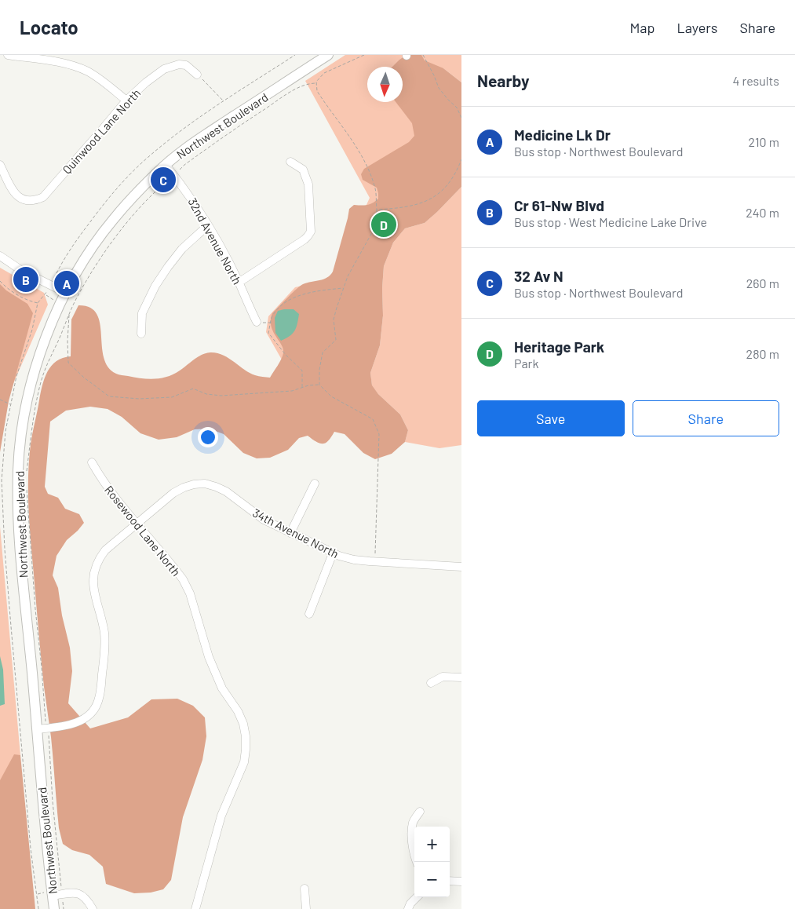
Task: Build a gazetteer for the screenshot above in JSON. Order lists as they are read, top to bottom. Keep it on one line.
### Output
{"streets":{"main road":["Northwest Boulevard"],"street":["Quinwood Lane North","32nd Avenue North","Rosewood Lane North","34th Avenue North"]},"crossings":[["Northwest Boulevard","32nd Avenue North"],["Northwest Boulevard","34th Avenue North"],["Rosewood Lane North","34th Avenue North"]],"north":"bottom","page":{"header":"Locato","nav":["Map","Layers","Share"],"heading":["Nearby","4 results"],"list":[{"mark":"A","name":"Medicine Lk Dr","note":"Bus stop · Northwest Boulevard","value":"210 m"},{"mark":"B","name":"Cr 61-Nw Blvd","note":"Bus stop · West Medicine Lake Drive","value":"240 m"},{"mark":"C","name":"32 Av N","note":"Bus stop · Northwest Boulevard","value":"260 m"},{"mark":"D","name":"Heritage Park","note":"Park","value":"280 m"}],"pins":["C","D","B","A"],"buttons":["Save","Share"],"map_buttons":["+","−"]}}
